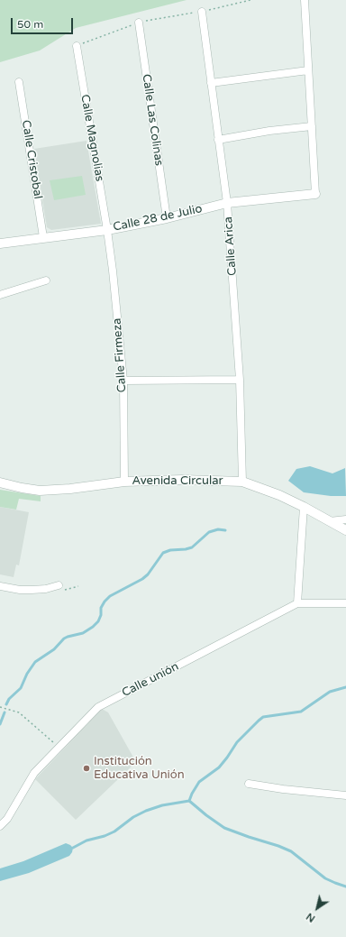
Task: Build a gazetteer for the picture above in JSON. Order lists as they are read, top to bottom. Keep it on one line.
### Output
{"streets":{"street":["Calle Las Colinas","Calle Magnolias","Calle Cristobal","Calle 28 de Julio","Calle Arica","Calle Firmeza","Avenida Circular","Calle unión"]},"crossings":[["Calle Las Colinas","Calle 28 de Julio"],["Calle Magnolias","Calle 28 de Julio"],["Calle Magnolias","Calle Firmeza"],["Calle Cristobal","Calle 28 de Julio"],["Calle 28 de Julio","Calle Arica"],["Calle 28 de Julio","Calle Firmeza"],["Calle Arica","Avenida Circular"],["Calle Firmeza","Avenida Circular"]],"places":["Institución Educativa Unión"],"scale_bar":"50 m","north":"bottom left"}
